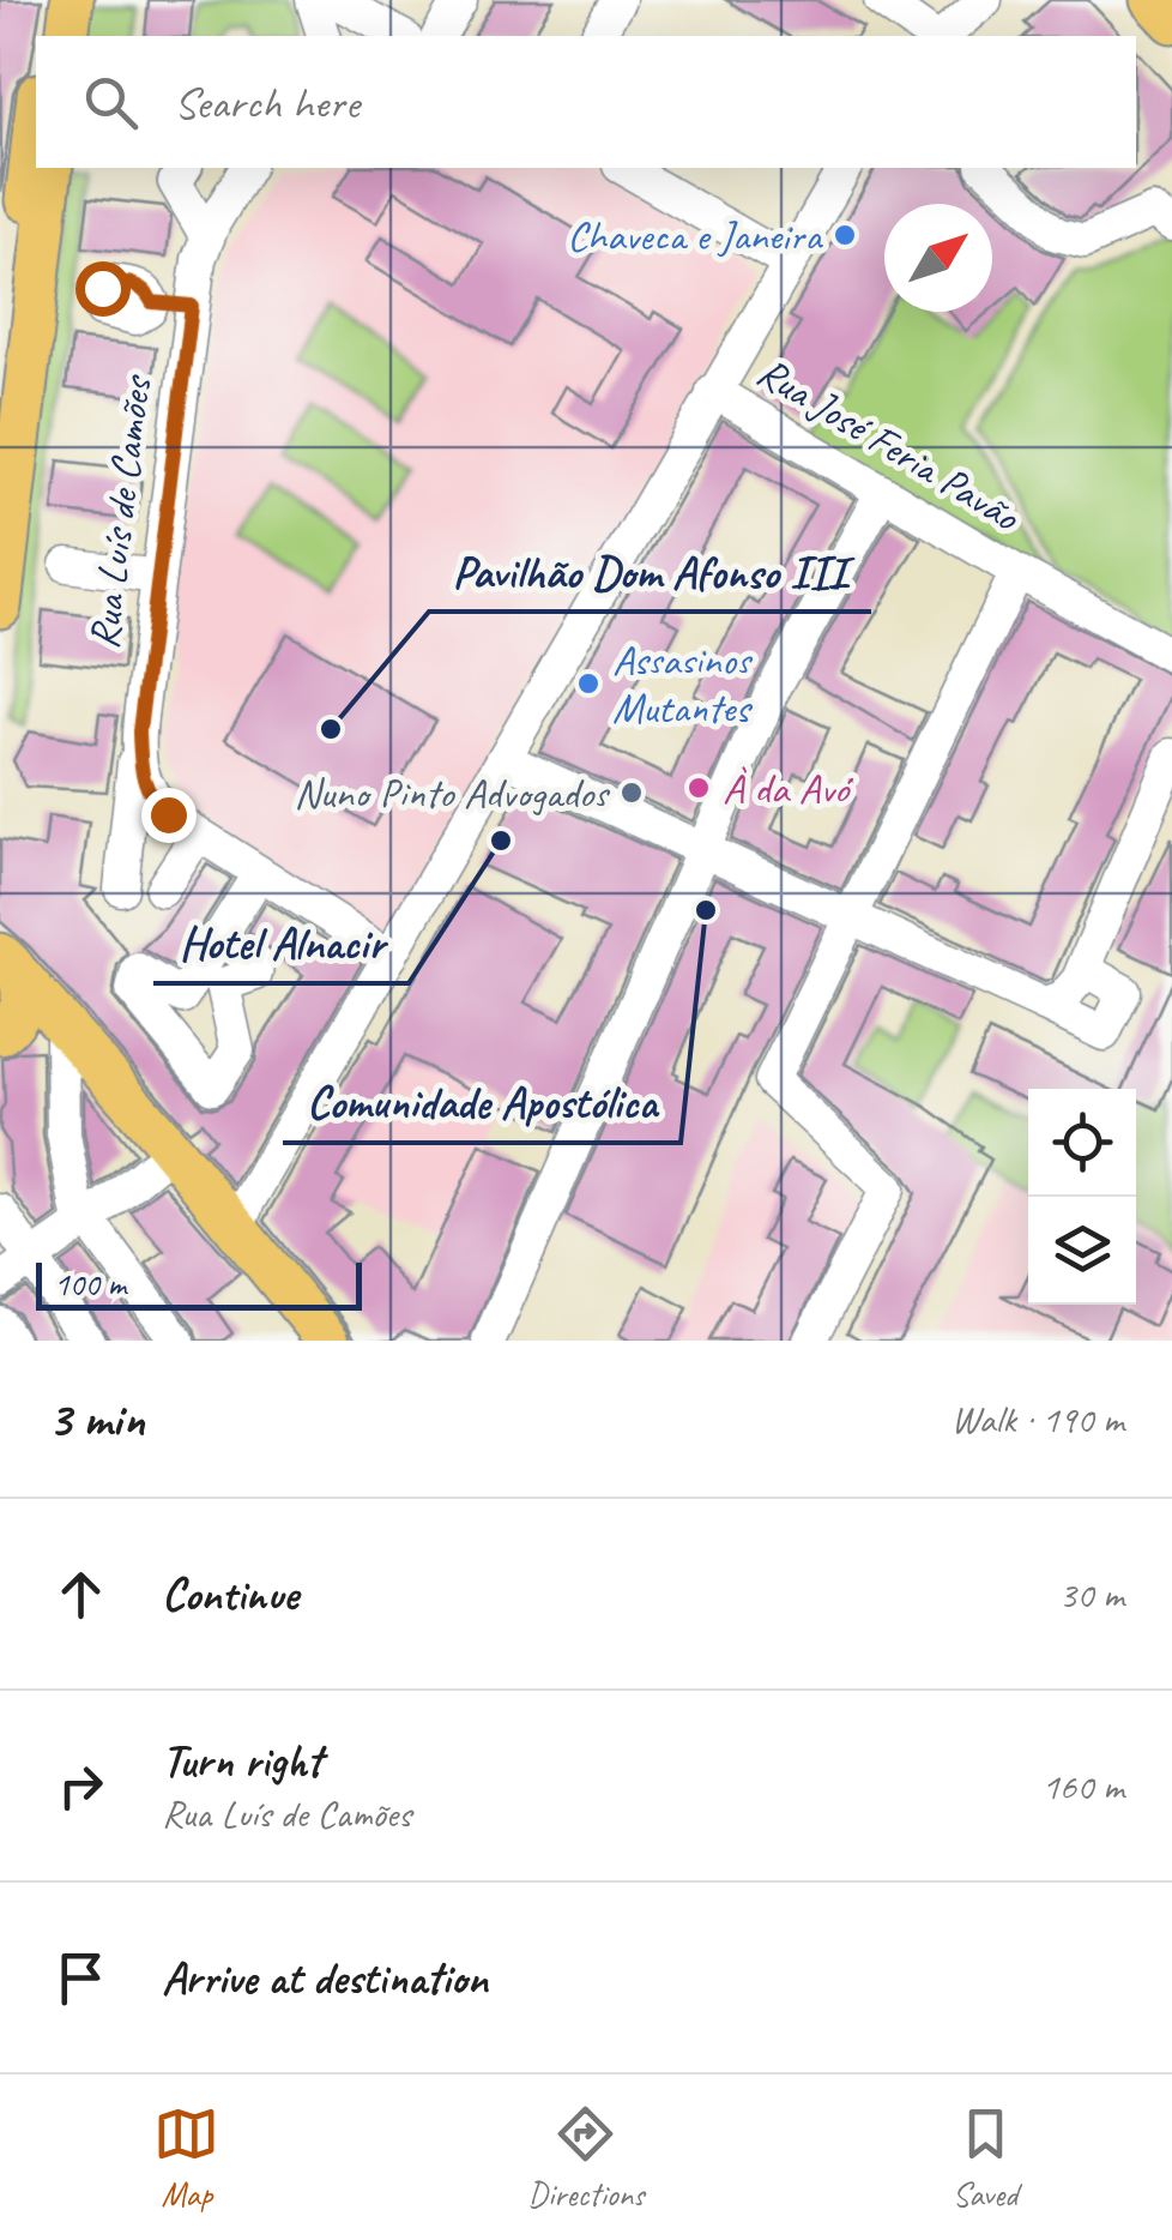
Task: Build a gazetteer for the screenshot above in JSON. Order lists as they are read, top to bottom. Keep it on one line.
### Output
{"streets":{"street":["Rua José Feria Pavão","Rua Luís de Camões"]},"places":["Chaveca e Janeira","Assasinos Mutantes","Pavilhão Dom Afonso III","À da Avó","Nuno Pinto Advogados","Hotel Alnacir","Comunidade Apostólica"],"scale_bar":"100 m","north":"top right","page":{"search":"Search here","scale":"100 m","heading":["3 min","Walk · 190 m"],"list":[["Continue","30 m"],["Turn right","Rua Luís de Camões","160 m"],"Arrive at destination"],"nav":["Map","Directions","Saved"]}}
